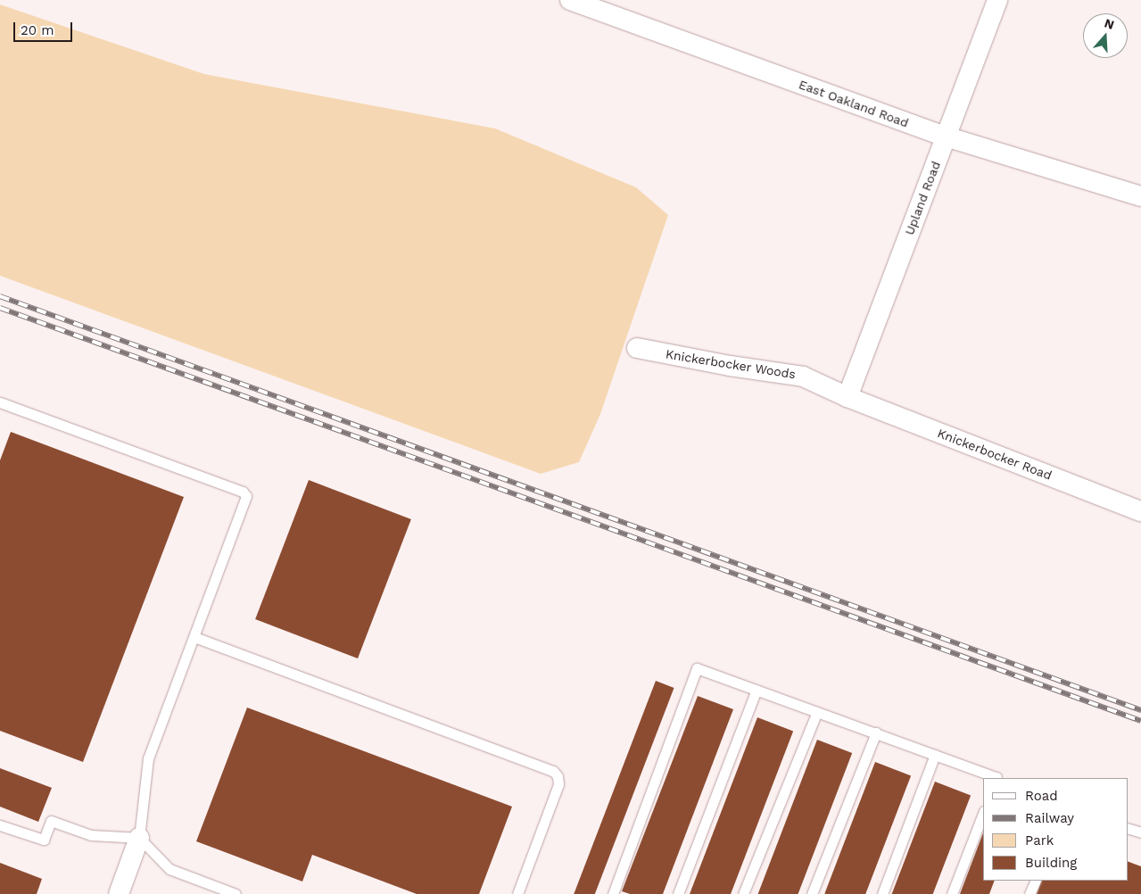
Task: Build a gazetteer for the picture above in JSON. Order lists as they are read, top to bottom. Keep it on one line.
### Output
{"streets":{"street":["East Oakland Road","Upland Road","Knickerbocker Woods","Knickerbocker Road"]},"crossings":[["East Oakland Road","Upland Road"],["Upland Road","Knickerbocker Woods"],["Upland Road","Knickerbocker Road"],["Knickerbocker Woods","Knickerbocker Road"]],"legend":["Road","Railway","Park","Building"],"scale_bar":"20 m","north":"top"}
